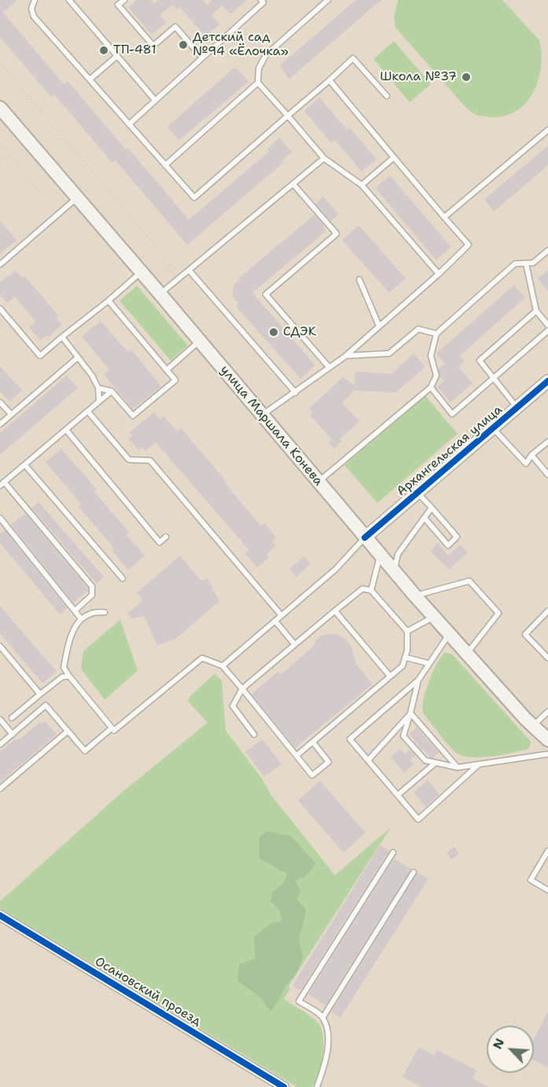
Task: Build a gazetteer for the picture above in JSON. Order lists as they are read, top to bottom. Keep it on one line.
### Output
{"streets":{"main road":["улица Маршала Конева"],"street":["Архангельская улица","Осановский проезд"]},"crossings":[["улица Маршала Конева","Архангельская улица"]],"places":["Детский сад №94 «Ёлочка»","ТП-481","Школа №37","СДЭК"],"north":"top left"}
